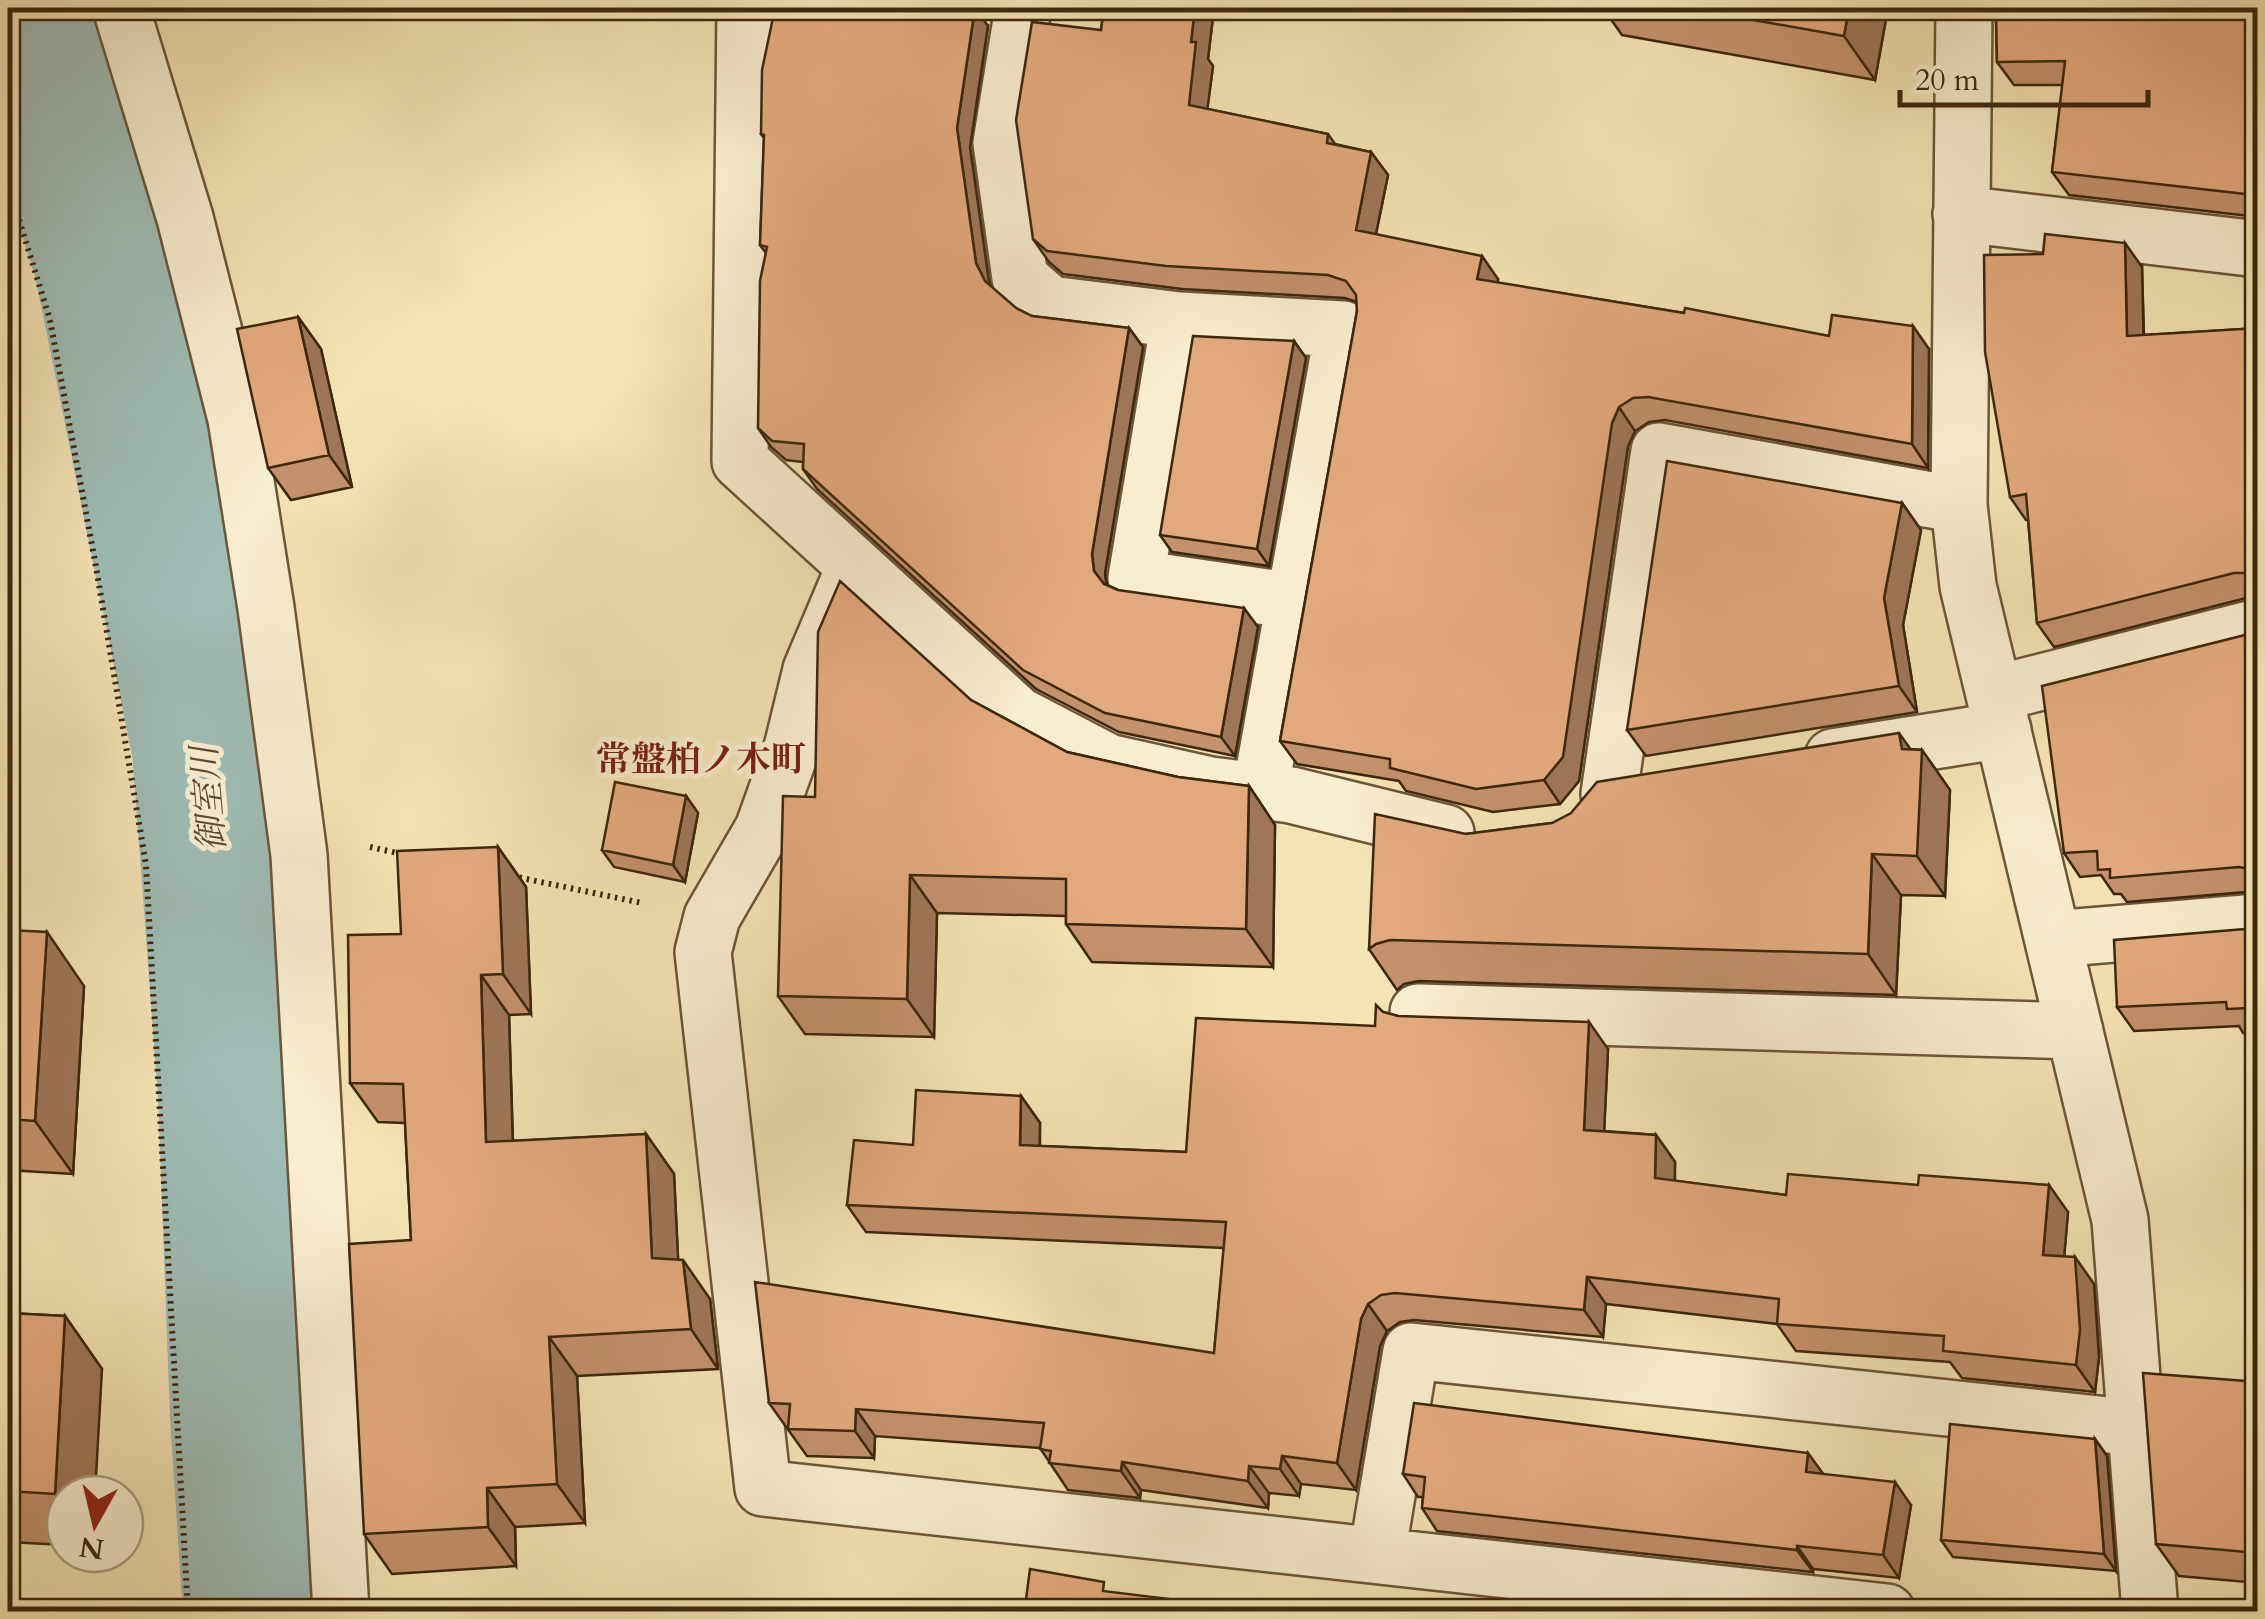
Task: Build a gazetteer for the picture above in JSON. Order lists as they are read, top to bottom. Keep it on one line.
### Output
{"districts":["常盤柏ノ木町"],"water":["御室川"],"scale_bar":"20 m","north":"bottom"}
